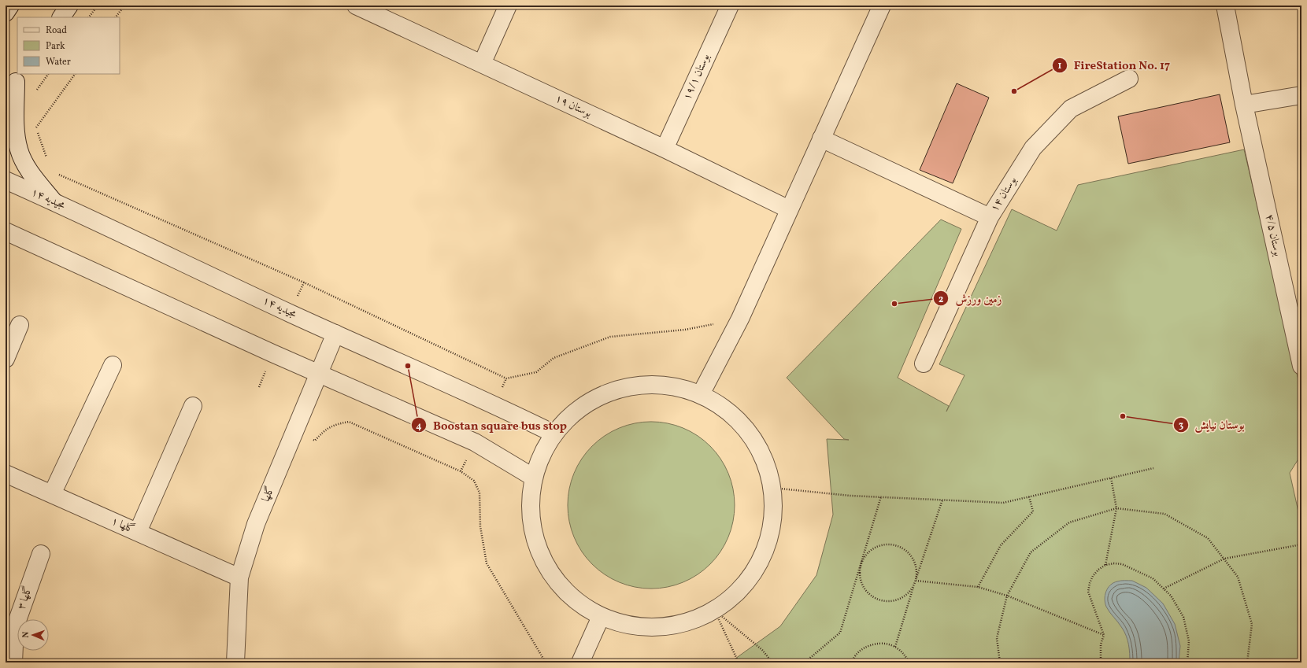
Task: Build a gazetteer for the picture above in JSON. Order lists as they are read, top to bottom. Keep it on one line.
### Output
{"streets":{"street":["بوستان ۱۹/۱","بوستان ۱۹","بوستان ۱۴","مجیدیه ۱۴","بوستان ۴/۵","گلها","گلها ۱","گلها ۳"]},"crossings":[["بوستان ۱۹/۱","بوستان ۱۹"],["مجیدیه ۱۴","گلها"],["گلها","گلها ۱"]],"places":["FireStation No. 17","زمین ورزش","Boostan square bus stop","بوستان نیایش"],"legend":["Road","Park","Water"],"north":"left"}
